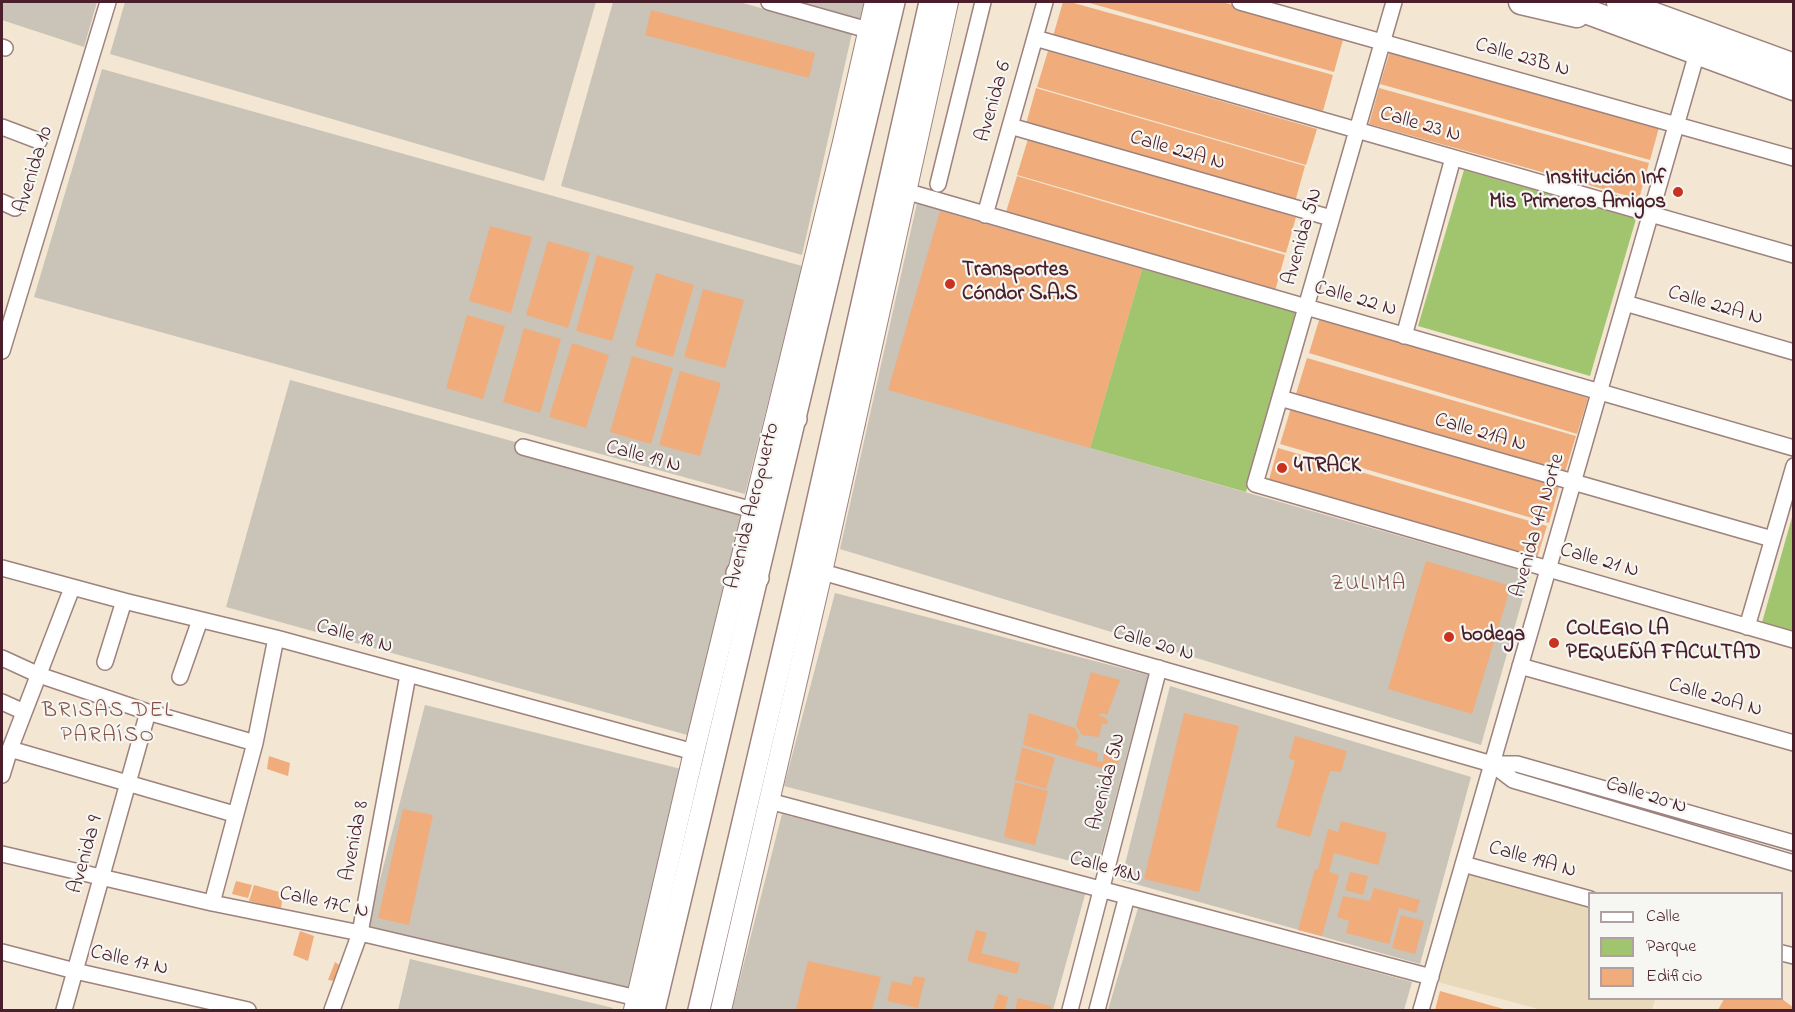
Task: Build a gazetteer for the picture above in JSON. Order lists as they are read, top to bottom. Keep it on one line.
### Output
{"streets":{"main road":["Avenida Aeropuerto"],"street":["Calle 23B N","Avenida 6","Calle 23 N","Calle 22A N","Avenida 10","Avenida 5N","Calle 22 N","Calle 21A N","Calle 19 N","Avenida 4A Norte","Calle 21 N","Calle 18 N","Calle 20 N","Calle 20A N","Avenida 8","Avenida 9","Calle 19A N","Calle 18N","Calle 17C N","Calle 17 N"]},"crossings":[["Calle 23B N","Avenida 5N"],["Calle 23B N","Avenida 4A Norte"],["Avenida 6","Calle 23 N"],["Avenida 6","Calle 22A N"],["Avenida 6","Calle 22 N"],["Calle 23 N","Avenida 5N"],["Calle 23 N","Avenida 4A Norte"],["Calle 22A N","Avenida 5N"],["Calle 22A N","Avenida 4A Norte"],["Avenida 5N","Calle 22 N"],["Avenida 5N","Calle 21A N"],["Avenida 5N","Calle 21 N"],["Avenida 5N","Calle 20 N"],["Avenida 5N","Calle 18N"],["Calle 22 N","Avenida 4A Norte"],["Calle 21A N","Avenida 4A Norte"],["Calle 19 N","Avenida Aeropuerto"],["Avenida Aeropuerto","Calle 18 N"],["Avenida Aeropuerto","Calle 17C N"],["Avenida 4A Norte","Calle 21 N"],["Avenida 4A Norte","Calle 20 N"],["Avenida 4A Norte","Calle 20A N"],["Avenida 4A Norte","Calle 19A N"],["Avenida 4A Norte","Calle 18N"],["Calle 18 N","Avenida 8"],["Avenida 8","Calle 17C N"],["Avenida 9","Calle 17C N"],["Avenida 9","Calle 17 N"]],"districts":["ZULIMA","BRISAS DEL PARAÍSO"],"places":["Institución Inf Mis Primeros Amigos","Transportes Cóndor S.A.S","4TRACK","bodega","COLEGIO LA PEQUEÑA FACULTAD"],"legend":["Calle","Parque","Edificio"]}
